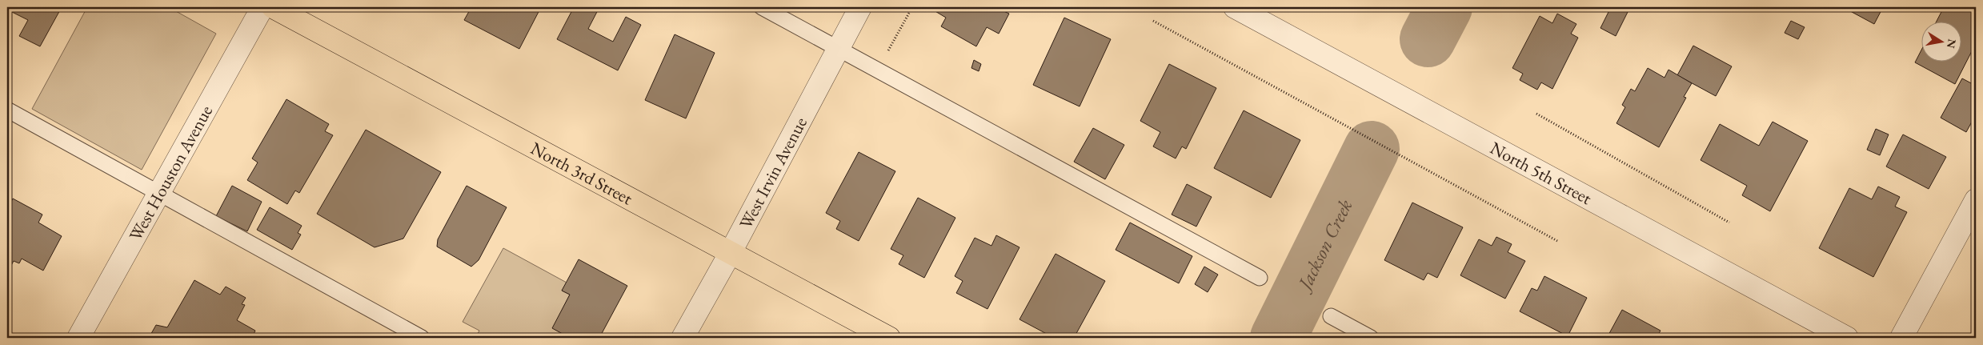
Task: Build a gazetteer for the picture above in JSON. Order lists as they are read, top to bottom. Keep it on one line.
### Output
{"streets":{"main road":["North 3rd Street"],"street":["West Houston Avenue","West Irvin Avenue","North 5th Street"]},"crossings":[["North 3rd Street","West Irvin Avenue"]],"water":["Jackson Creek"],"north":"right"}
